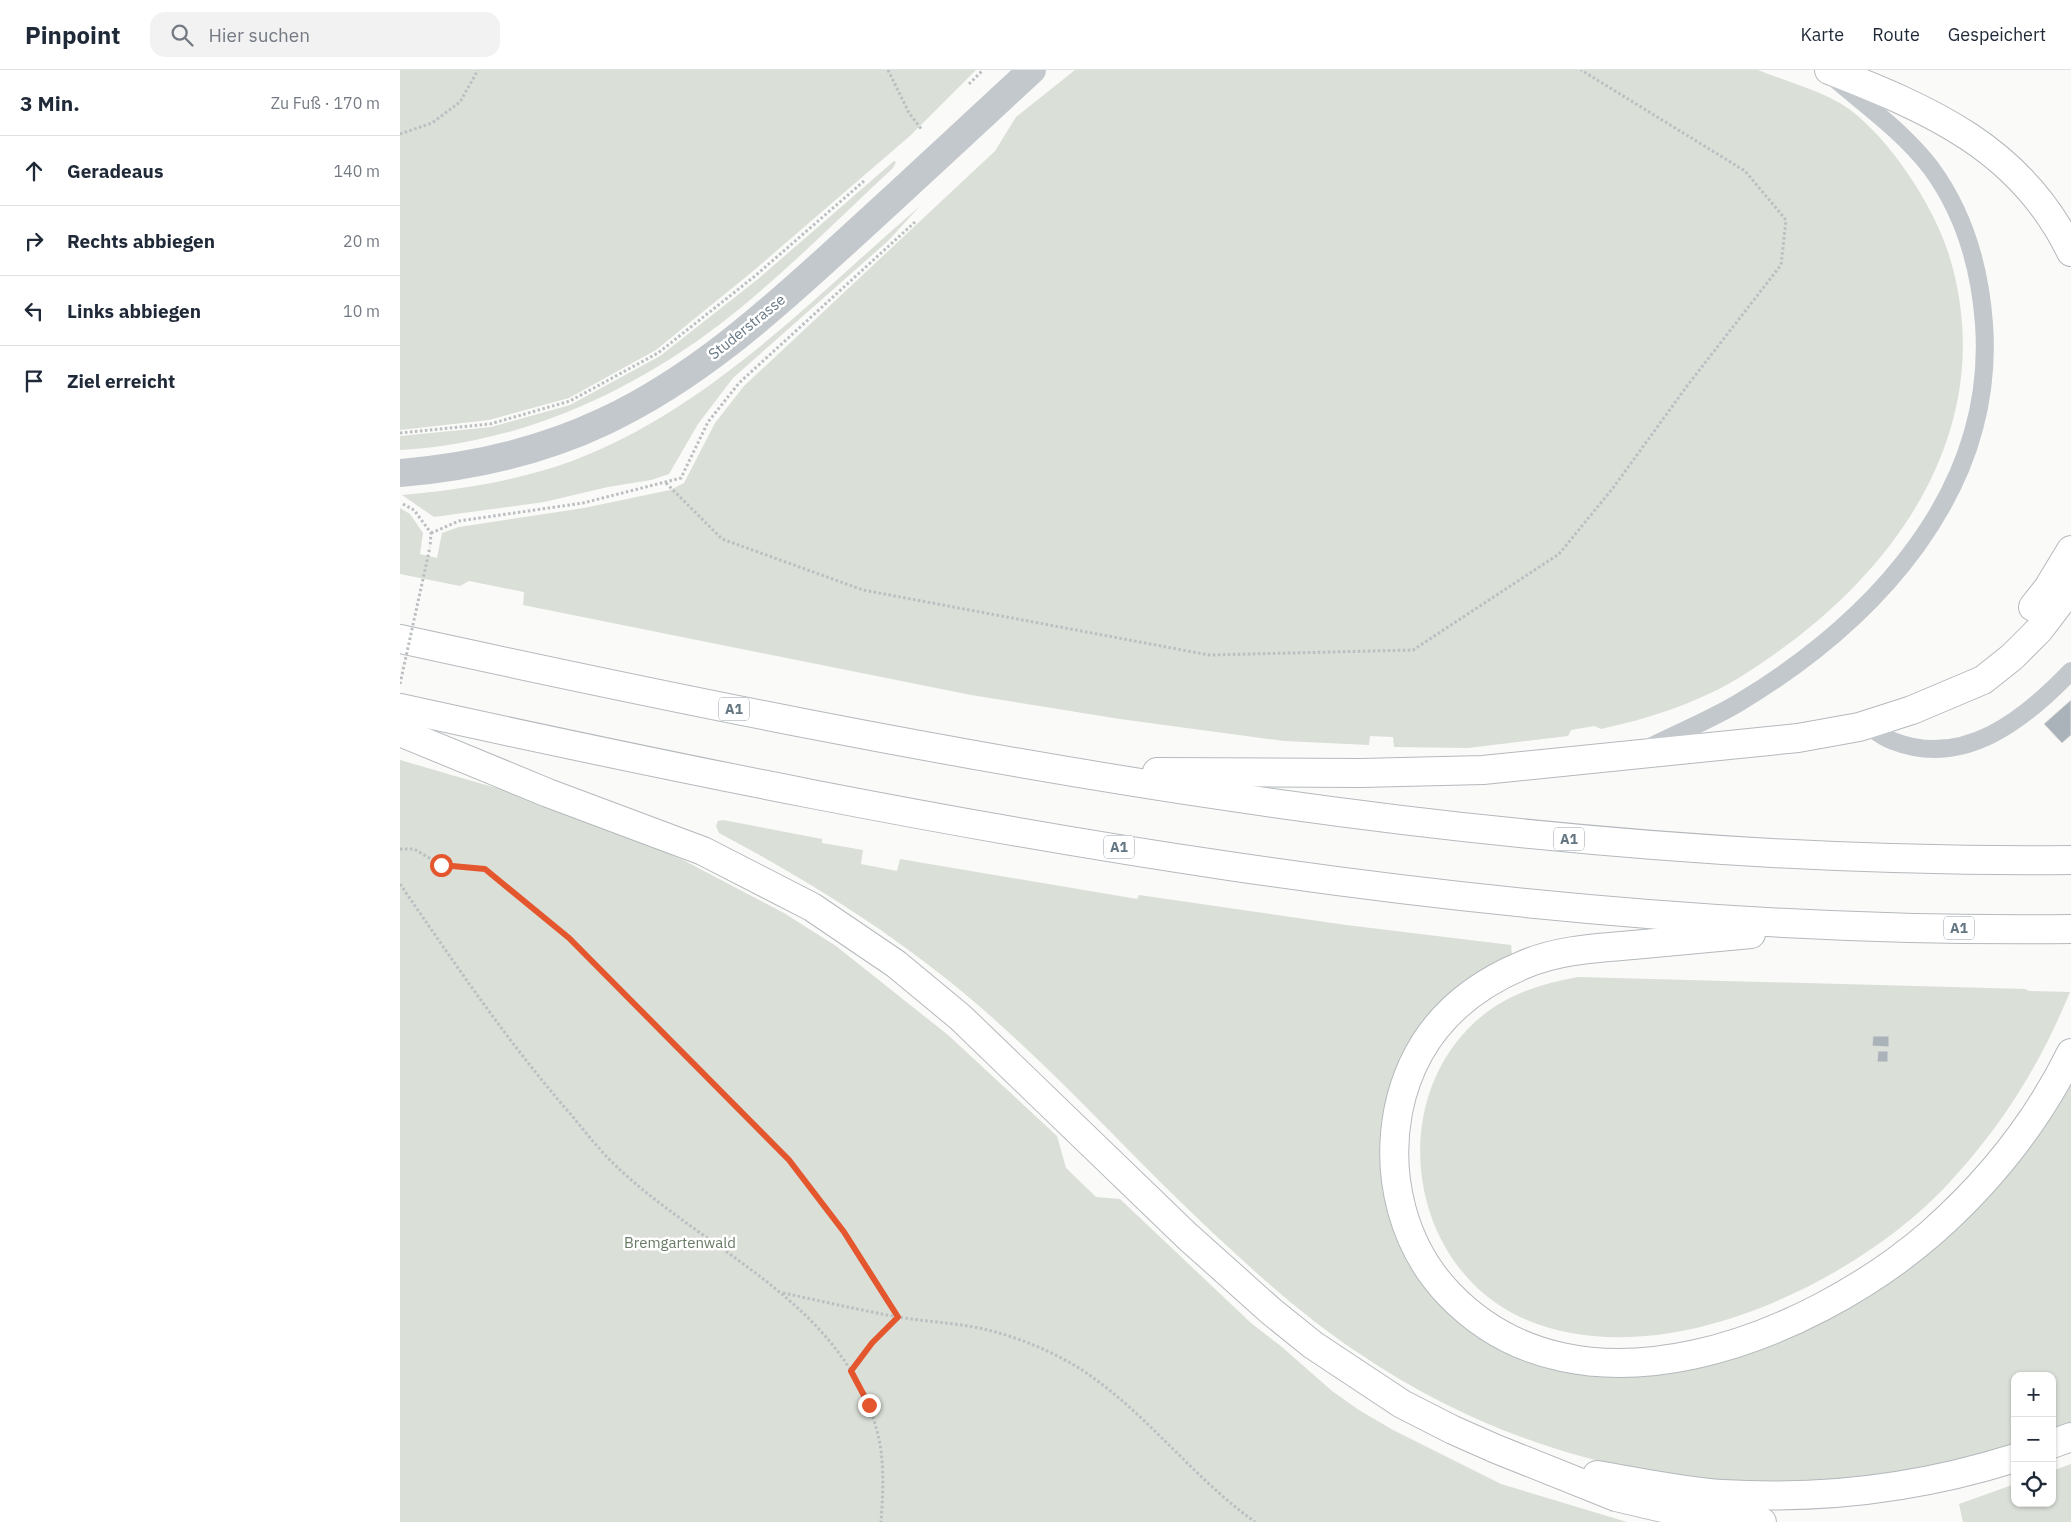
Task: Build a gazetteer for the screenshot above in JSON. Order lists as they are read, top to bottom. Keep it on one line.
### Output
{"streets":{"highway":["A1"],"street":["Studerstrasse"]},"parks":["Bremgartenwald"],"page":{"header":"Pinpoint","search":"Hier suchen","nav":["Karte","Route","Gespeichert"],"heading":["3 Min.","Zu Fuß · 170 m"],"list":[["Geradeaus","140 m"],["Rechts abbiegen","20 m"],["Links abbiegen","10 m"],"Ziel erreicht"],"map_buttons":["+","−"]}}
